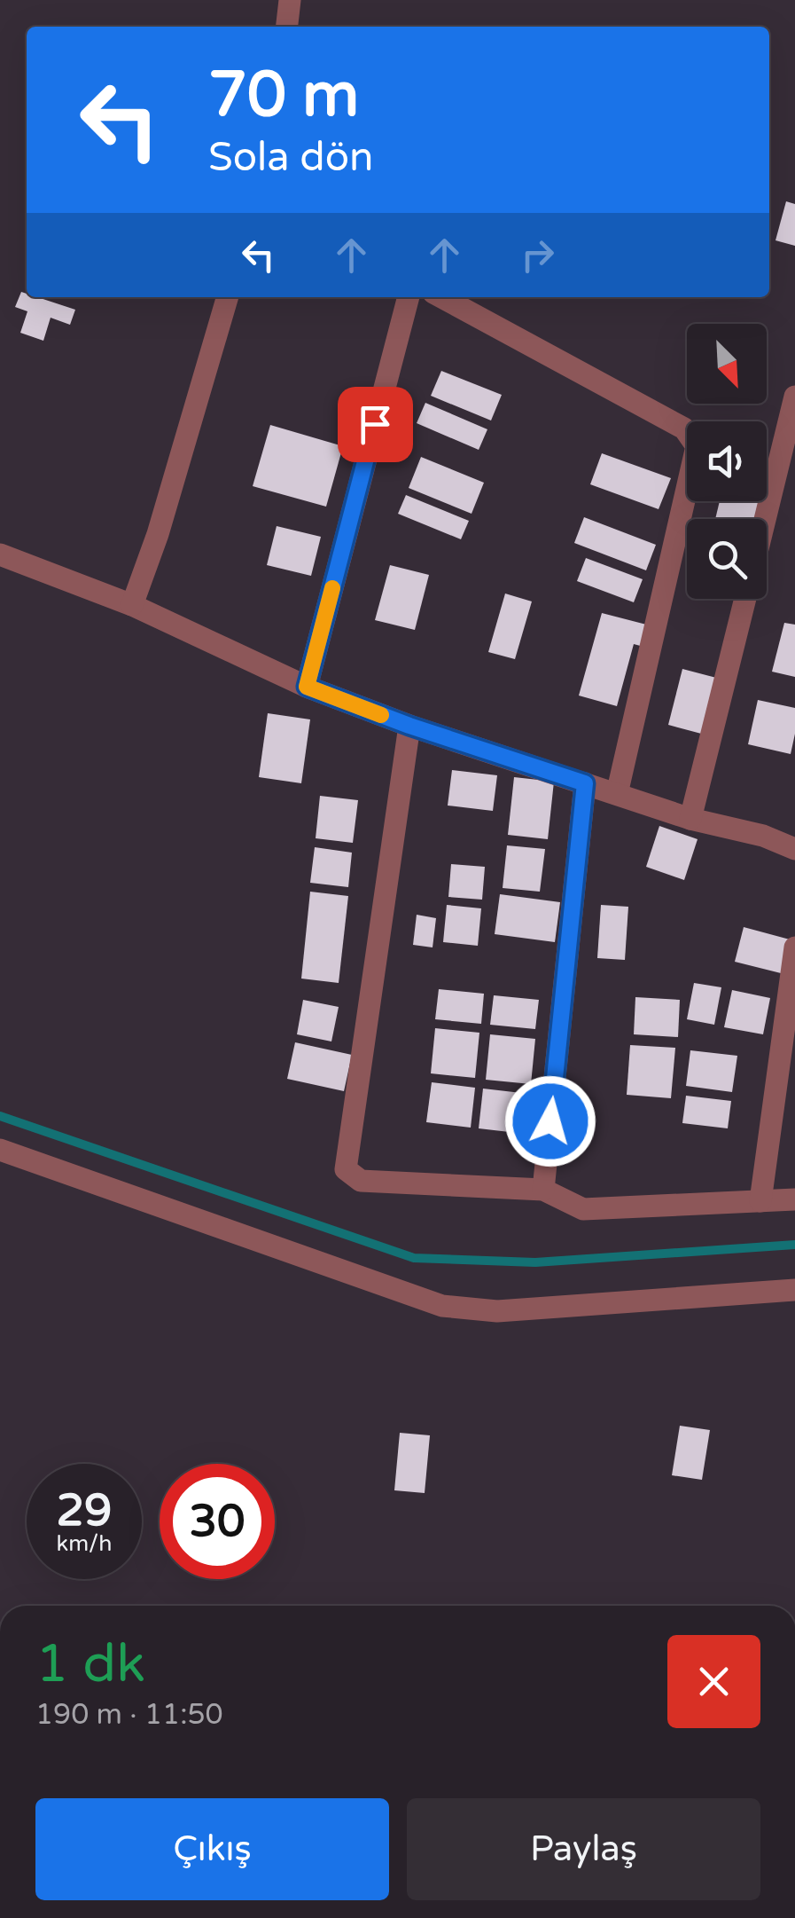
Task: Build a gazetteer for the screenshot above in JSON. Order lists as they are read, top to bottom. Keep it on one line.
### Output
{"north":"bottom right","page":{"turn":["70 m","Sola dön"],"speed":"29 km/h","limit":"30","heading":["1 dk","190 m · 11:50"],"buttons":["Çıkış","Paylaş"]}}
